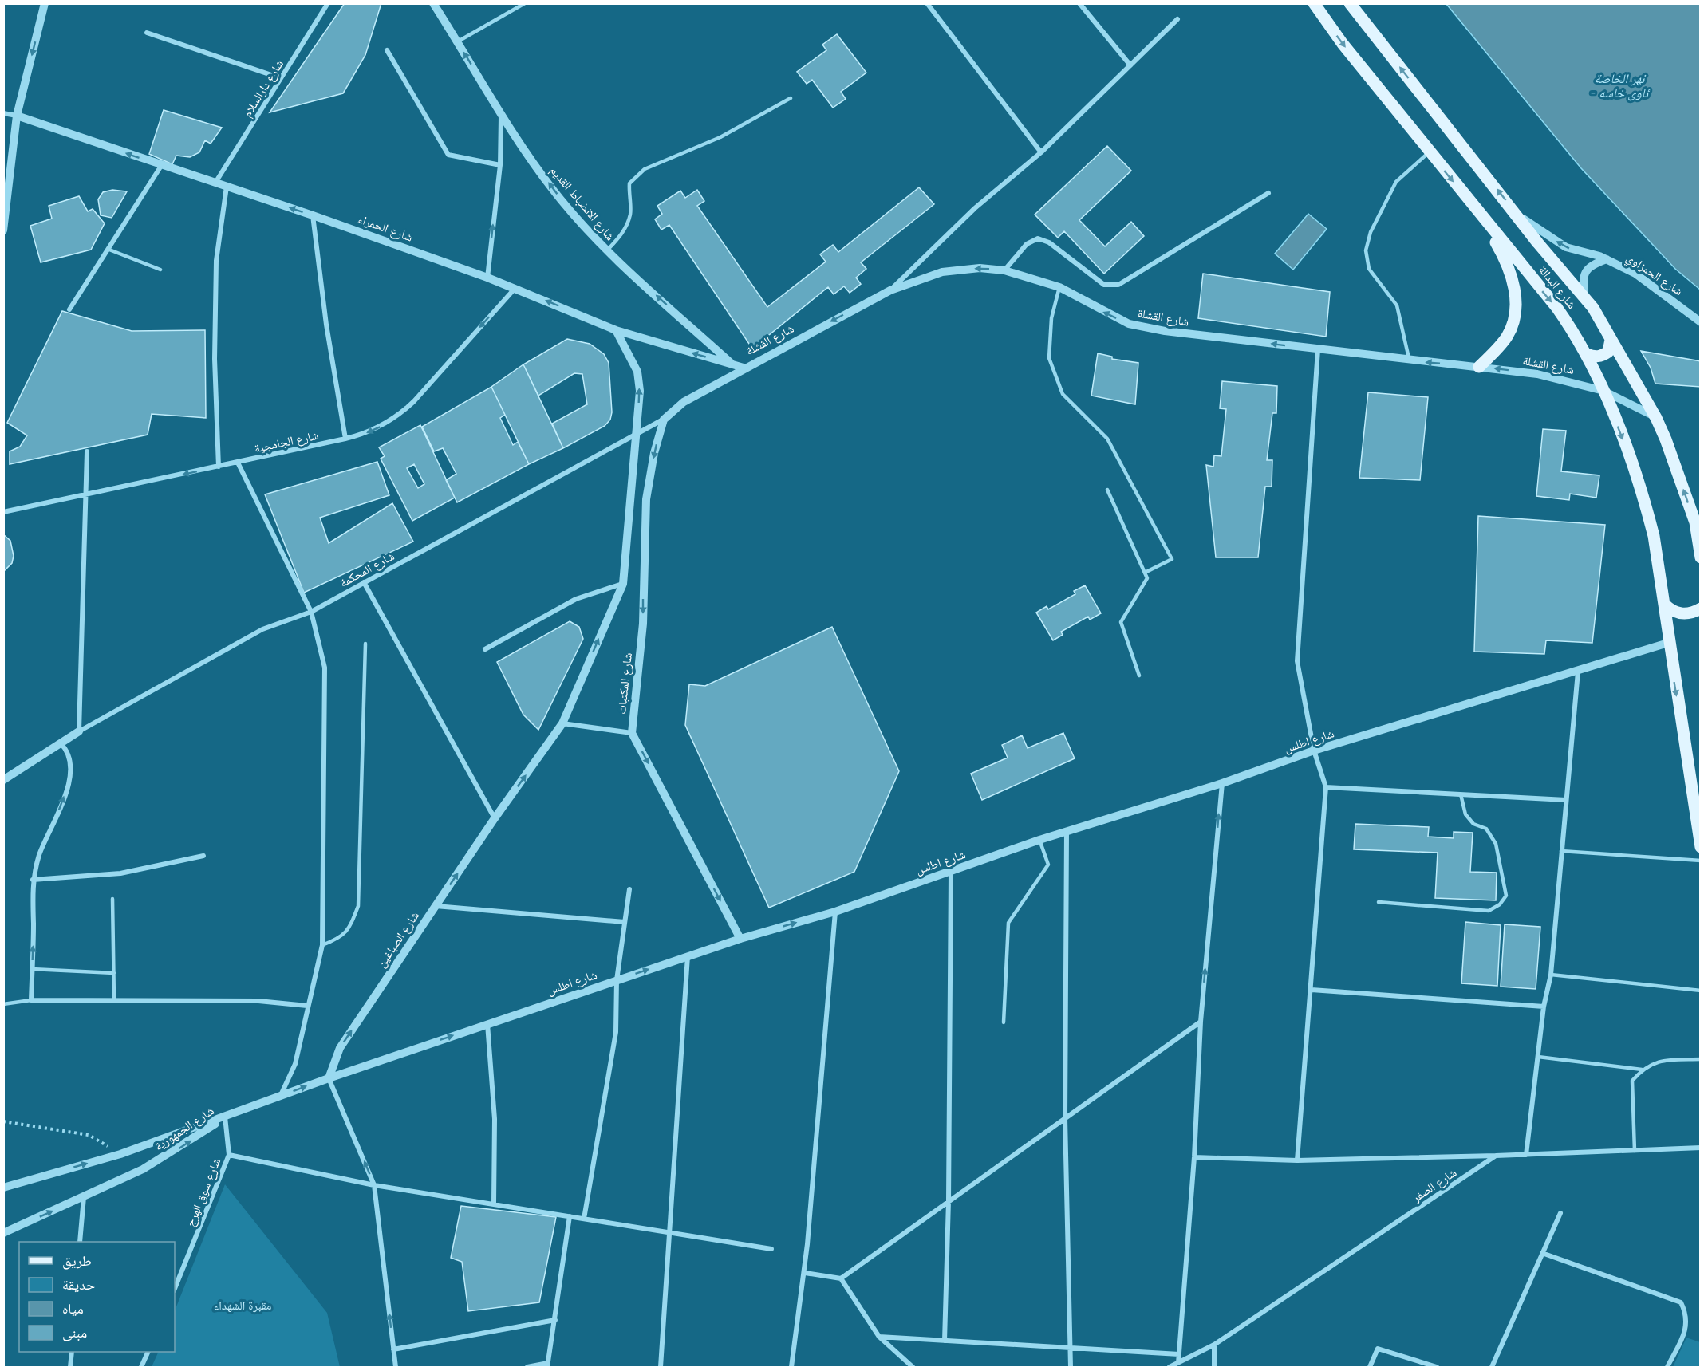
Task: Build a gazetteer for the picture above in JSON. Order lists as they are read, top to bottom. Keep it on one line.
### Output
{"streets":{"main road":["شارع البدالة"],"street":["شارع دارالسلام","شارع الانضباط القديم","شارع الحمراء","شارع الحمزاوي","شارع القشلة","شارع الجامجية","شارع المحكمة","شارع المكتبات","شارع اطلس","شارع الصباغين","شارع الجمهورية","شارع الصفر","شارع سوق الهرج"]},"crossings":[["شارع دارالسلام","شارع الحمراء"],["شارع الانضباط القديم","شارع الحمراء"],["شارع الحمراء","شارع القشلة"],["شارع الحمراء","شارع الجامجية"],["شارع الحمزاوي","شارع البدالة"],["شارع البدالة","شارع القشلة"],["شارع البدالة","شارع اطلس"],["شارع القشلة","شارع المكتبات"],["شارع المحكمة","شارع المكتبات"],["شارع اطلس","شارع الصباغين"],["شارع اطلس","شارع الجمهورية"]],"one_way":["شارع الحمراء","شارع الحمزاوي","شارع القشلة","شارع الجامجية","شارع الجمهورية"],"water":["نهر الخاصة - ئاوی خاسە"],"parks":["مقبرة الشهداء"],"legend":["طريق","حديقة","مياه","مبنى"]}
